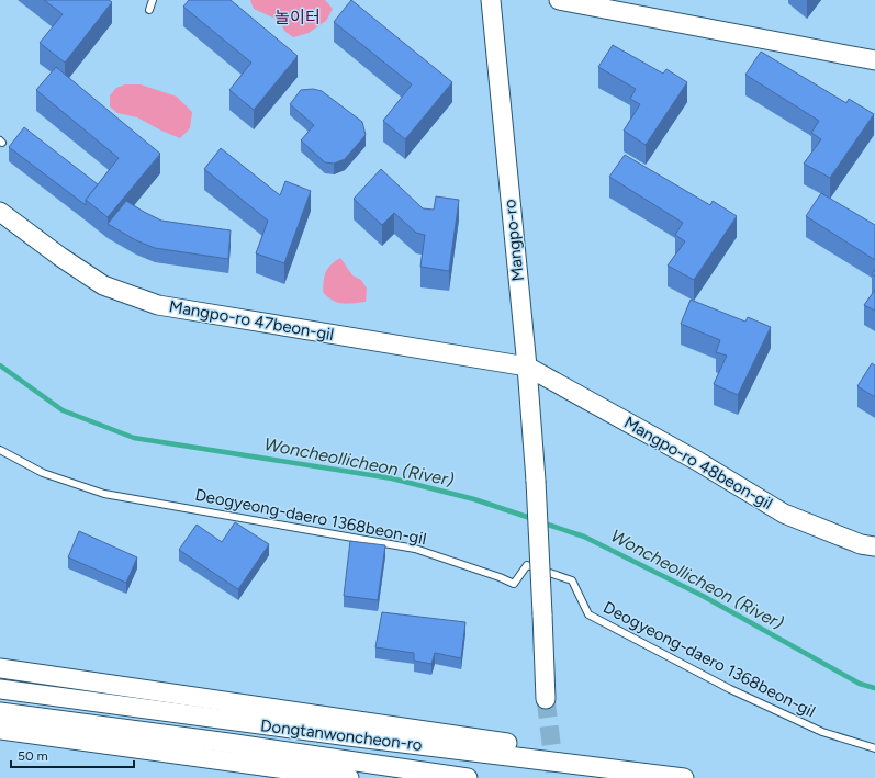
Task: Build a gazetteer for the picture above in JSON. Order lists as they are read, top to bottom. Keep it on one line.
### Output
{"streets":{"main road":["Mangpo-ro","Mangpo-ro 47beon-gil","Mangpo-ro 48beon-gil","Dongtanwoncheon-ro"],"lane":["Deogyeong-daero 1368beon-gil"]},"crossings":[["Mangpo-ro","Mangpo-ro 47beon-gil"],["Mangpo-ro","Mangpo-ro 48beon-gil"],["Mangpo-ro 47beon-gil","Mangpo-ro 48beon-gil"]],"water":["Woncheollicheon (River)"],"parks":["놀이터"],"scale_bar":"50 m"}
